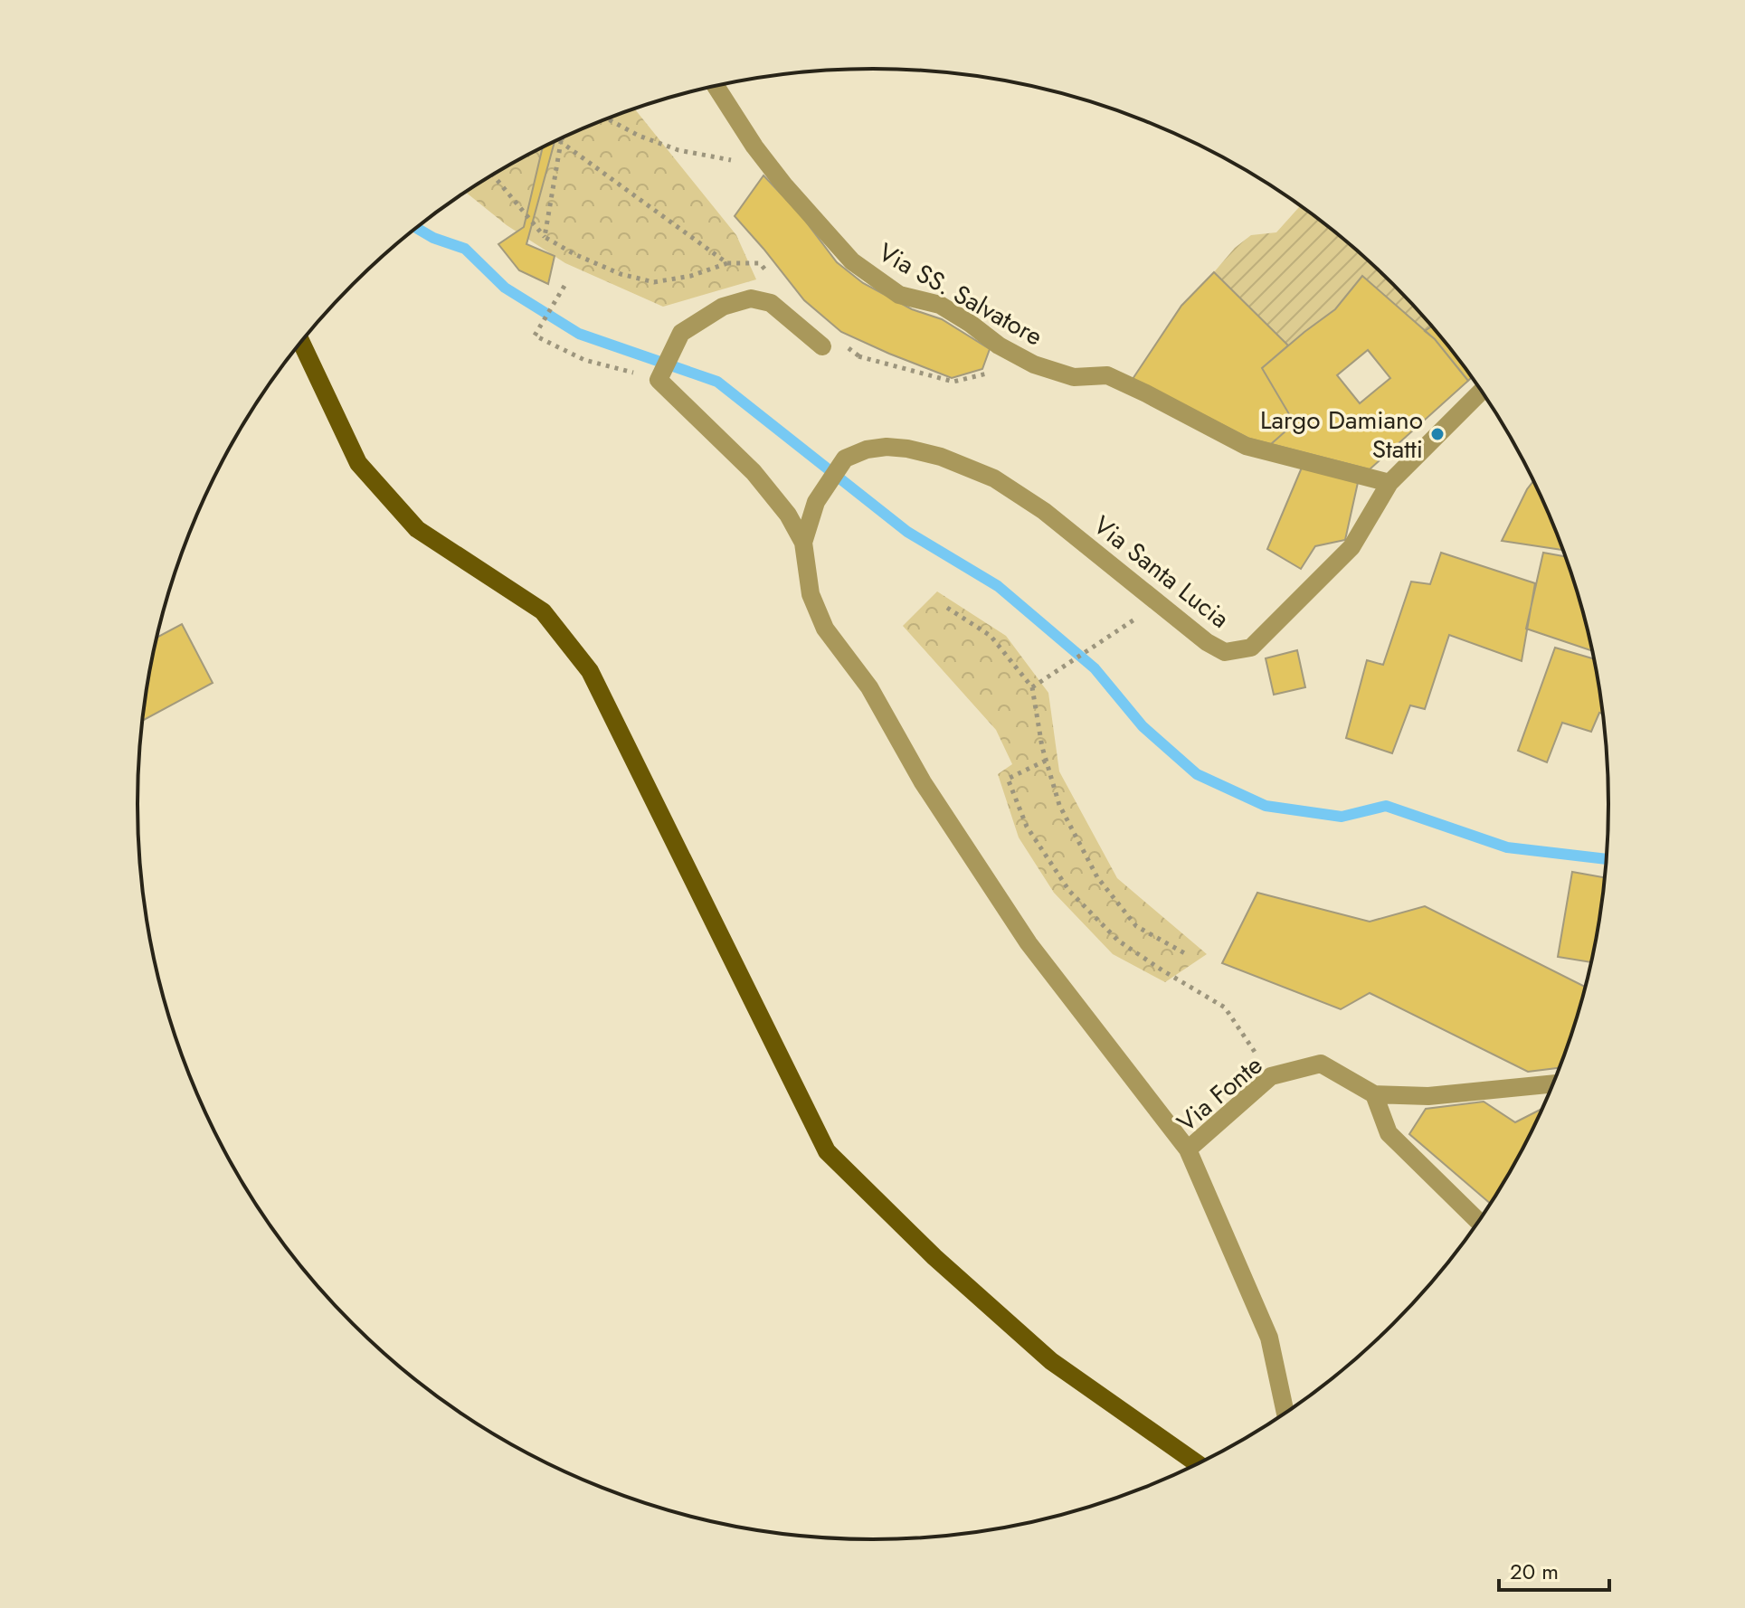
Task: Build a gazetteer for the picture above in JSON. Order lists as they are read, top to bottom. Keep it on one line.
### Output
{"streets":{"street":["Via SS. Salvatore","Via Santa Lucia","Via Fonte"]},"crossings":[["Via SS. Salvatore","Via Santa Lucia"]],"places":["Largo Damiano Statti"],"scale_bar":"20 m"}
